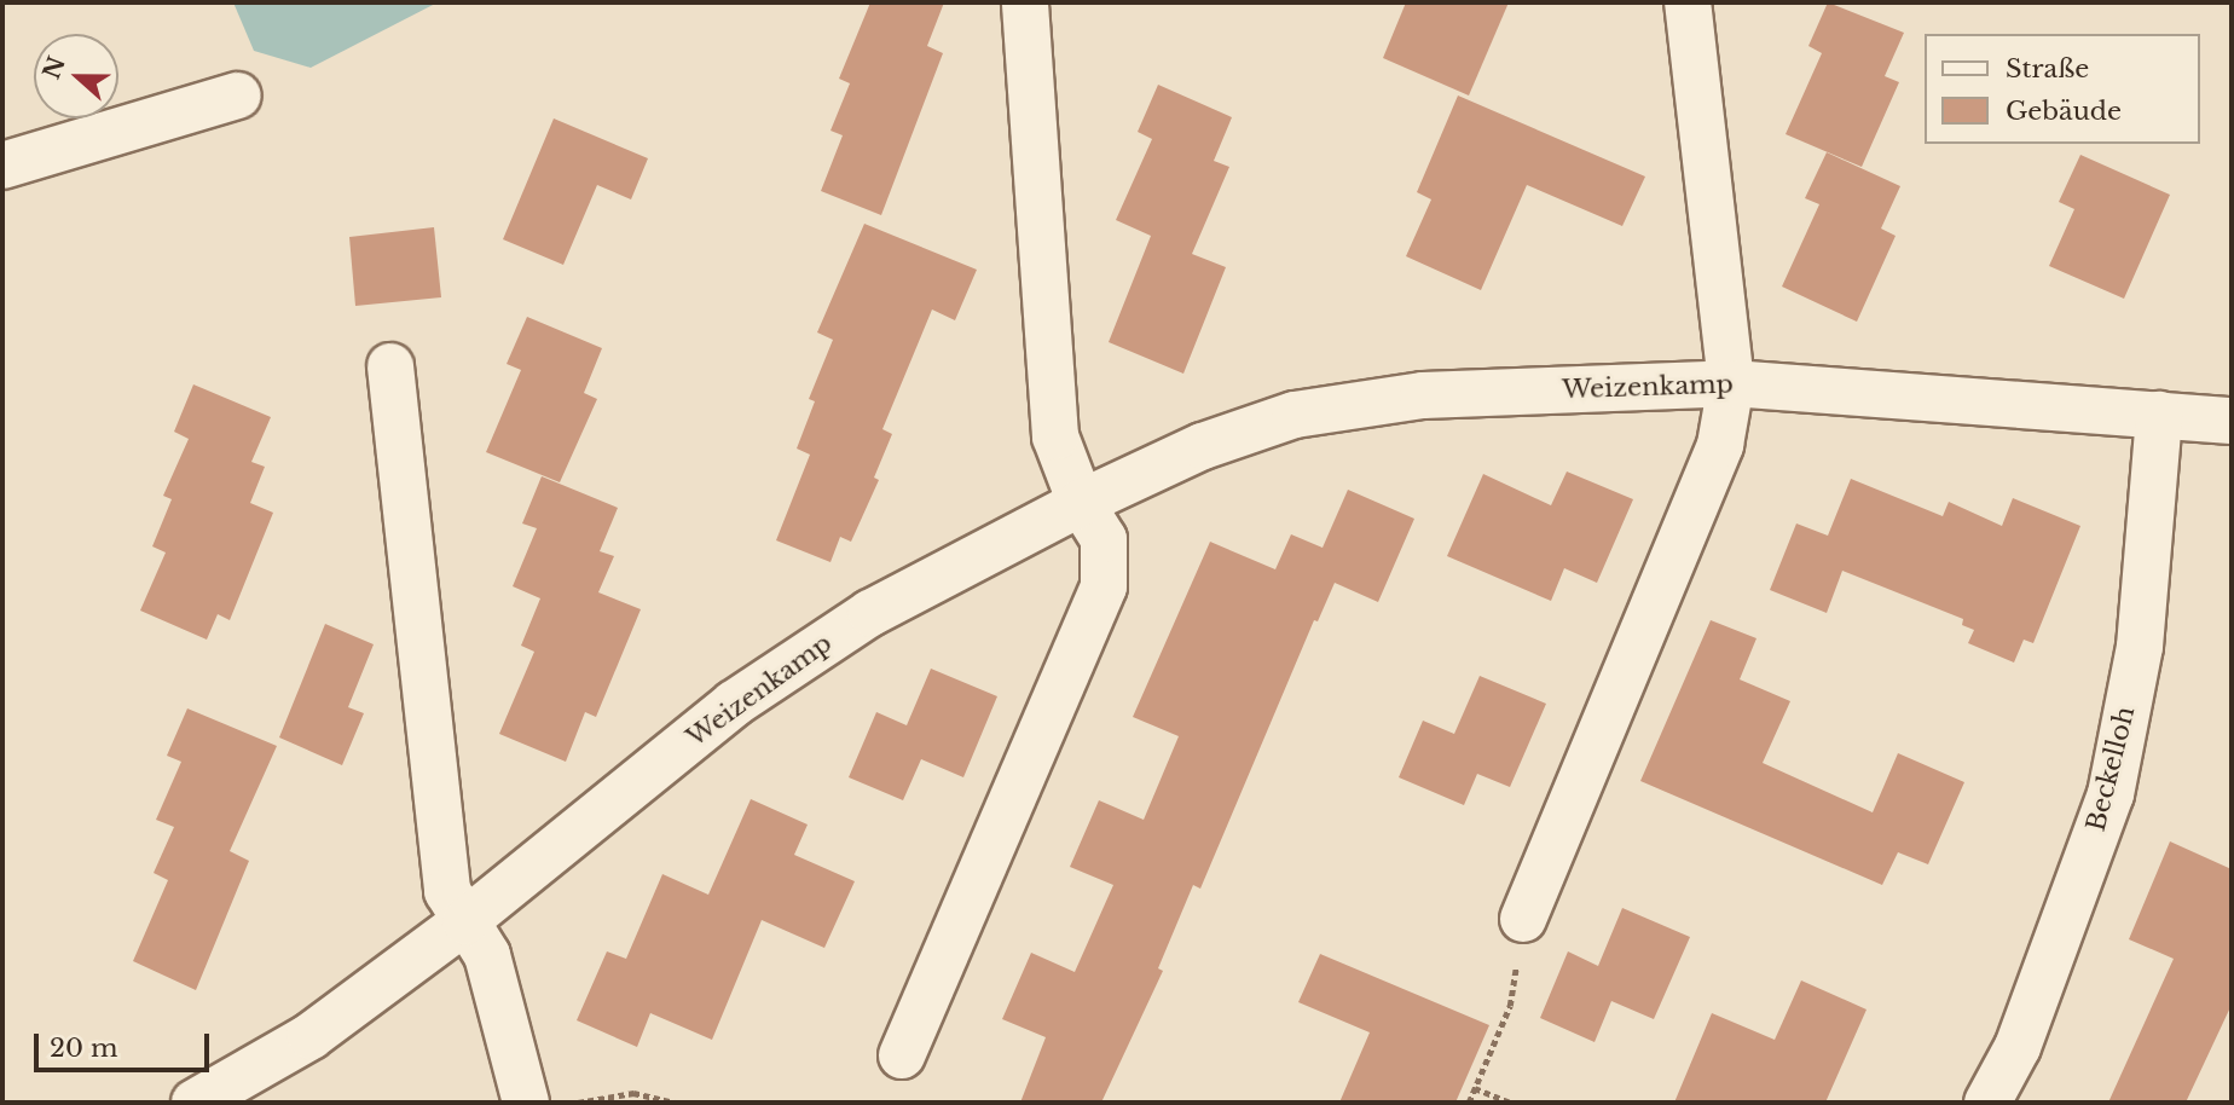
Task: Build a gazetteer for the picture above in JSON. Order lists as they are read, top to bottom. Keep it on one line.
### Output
{"streets":{"street":["Weizenkamp","Beckelloh"]},"crossings":[["Weizenkamp","Beckelloh"]],"legend":["Straße","Gebäude"],"scale_bar":"20 m","north":"left"}
